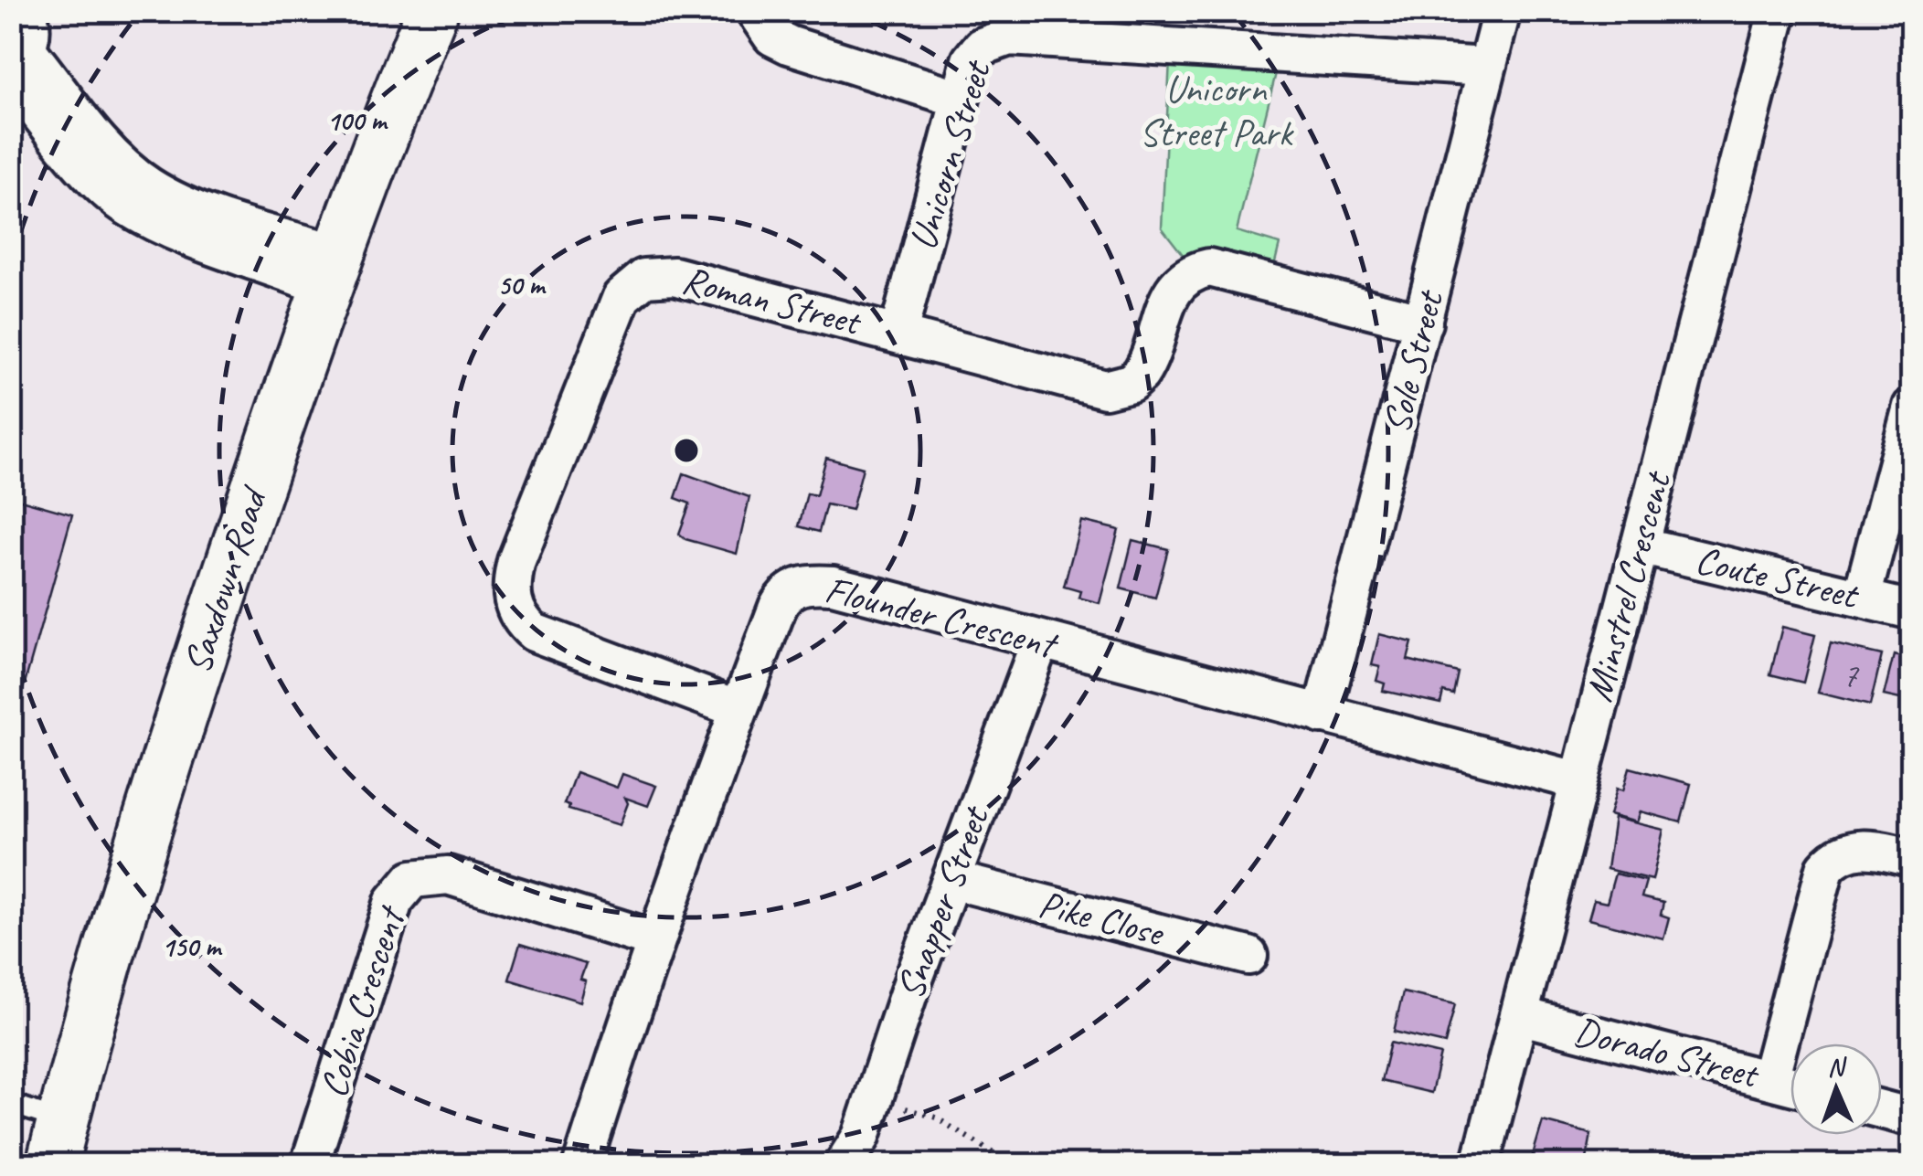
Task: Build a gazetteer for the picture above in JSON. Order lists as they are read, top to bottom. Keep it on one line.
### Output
{"streets":{"street":["Unicorn Street","Roman Street","Sole Street","Coute Street","Saxdown Road","Minstrel Crescent","Flounder Crescent","Snapper Street","Pike Close","Cobia Crescent","Dorado Street"]},"crossings":[["Unicorn Street","Roman Street"],["Unicorn Street","Sole Street"],["Roman Street","Sole Street"],["Roman Street","Flounder Crescent"],["Sole Street","Flounder Crescent"],["Coute Street","Minstrel Crescent"],["Minstrel Crescent","Flounder Crescent"],["Minstrel Crescent","Dorado Street"],["Flounder Crescent","Snapper Street"],["Flounder Crescent","Cobia Crescent"],["Snapper Street","Pike Close"]],"parks":["Unicorn Street Park"],"house_numbers":["7"],"north":"top","rings":["100 m","50 m","150 m"]}
